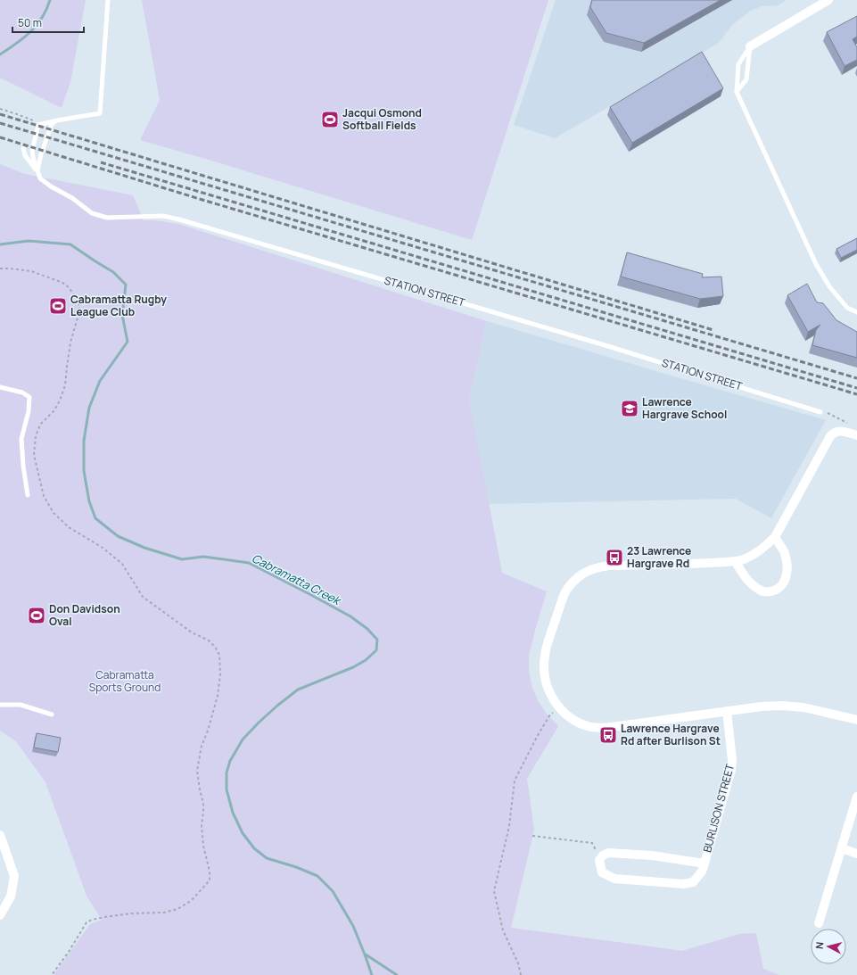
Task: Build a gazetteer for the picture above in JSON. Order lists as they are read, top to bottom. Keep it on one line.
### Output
{"streets":{"street":["BURLISON STREET"],"lane":["STATION STREET"]},"water":["Cabramatta Creek"],"parks":["Cabramatta Sports Ground"],"places":{"sports":["Jacqui Osmond Softball Fields","Cabramatta Rugby League Club","Don Davidson Oval"],"school or university":["Lawrence Hargrave School"],"bus stop":["23 Lawrence Hargrave Rd","Lawrence Hargrave Rd after Burlison St"]},"scale_bar":"50 m","north":"left"}
